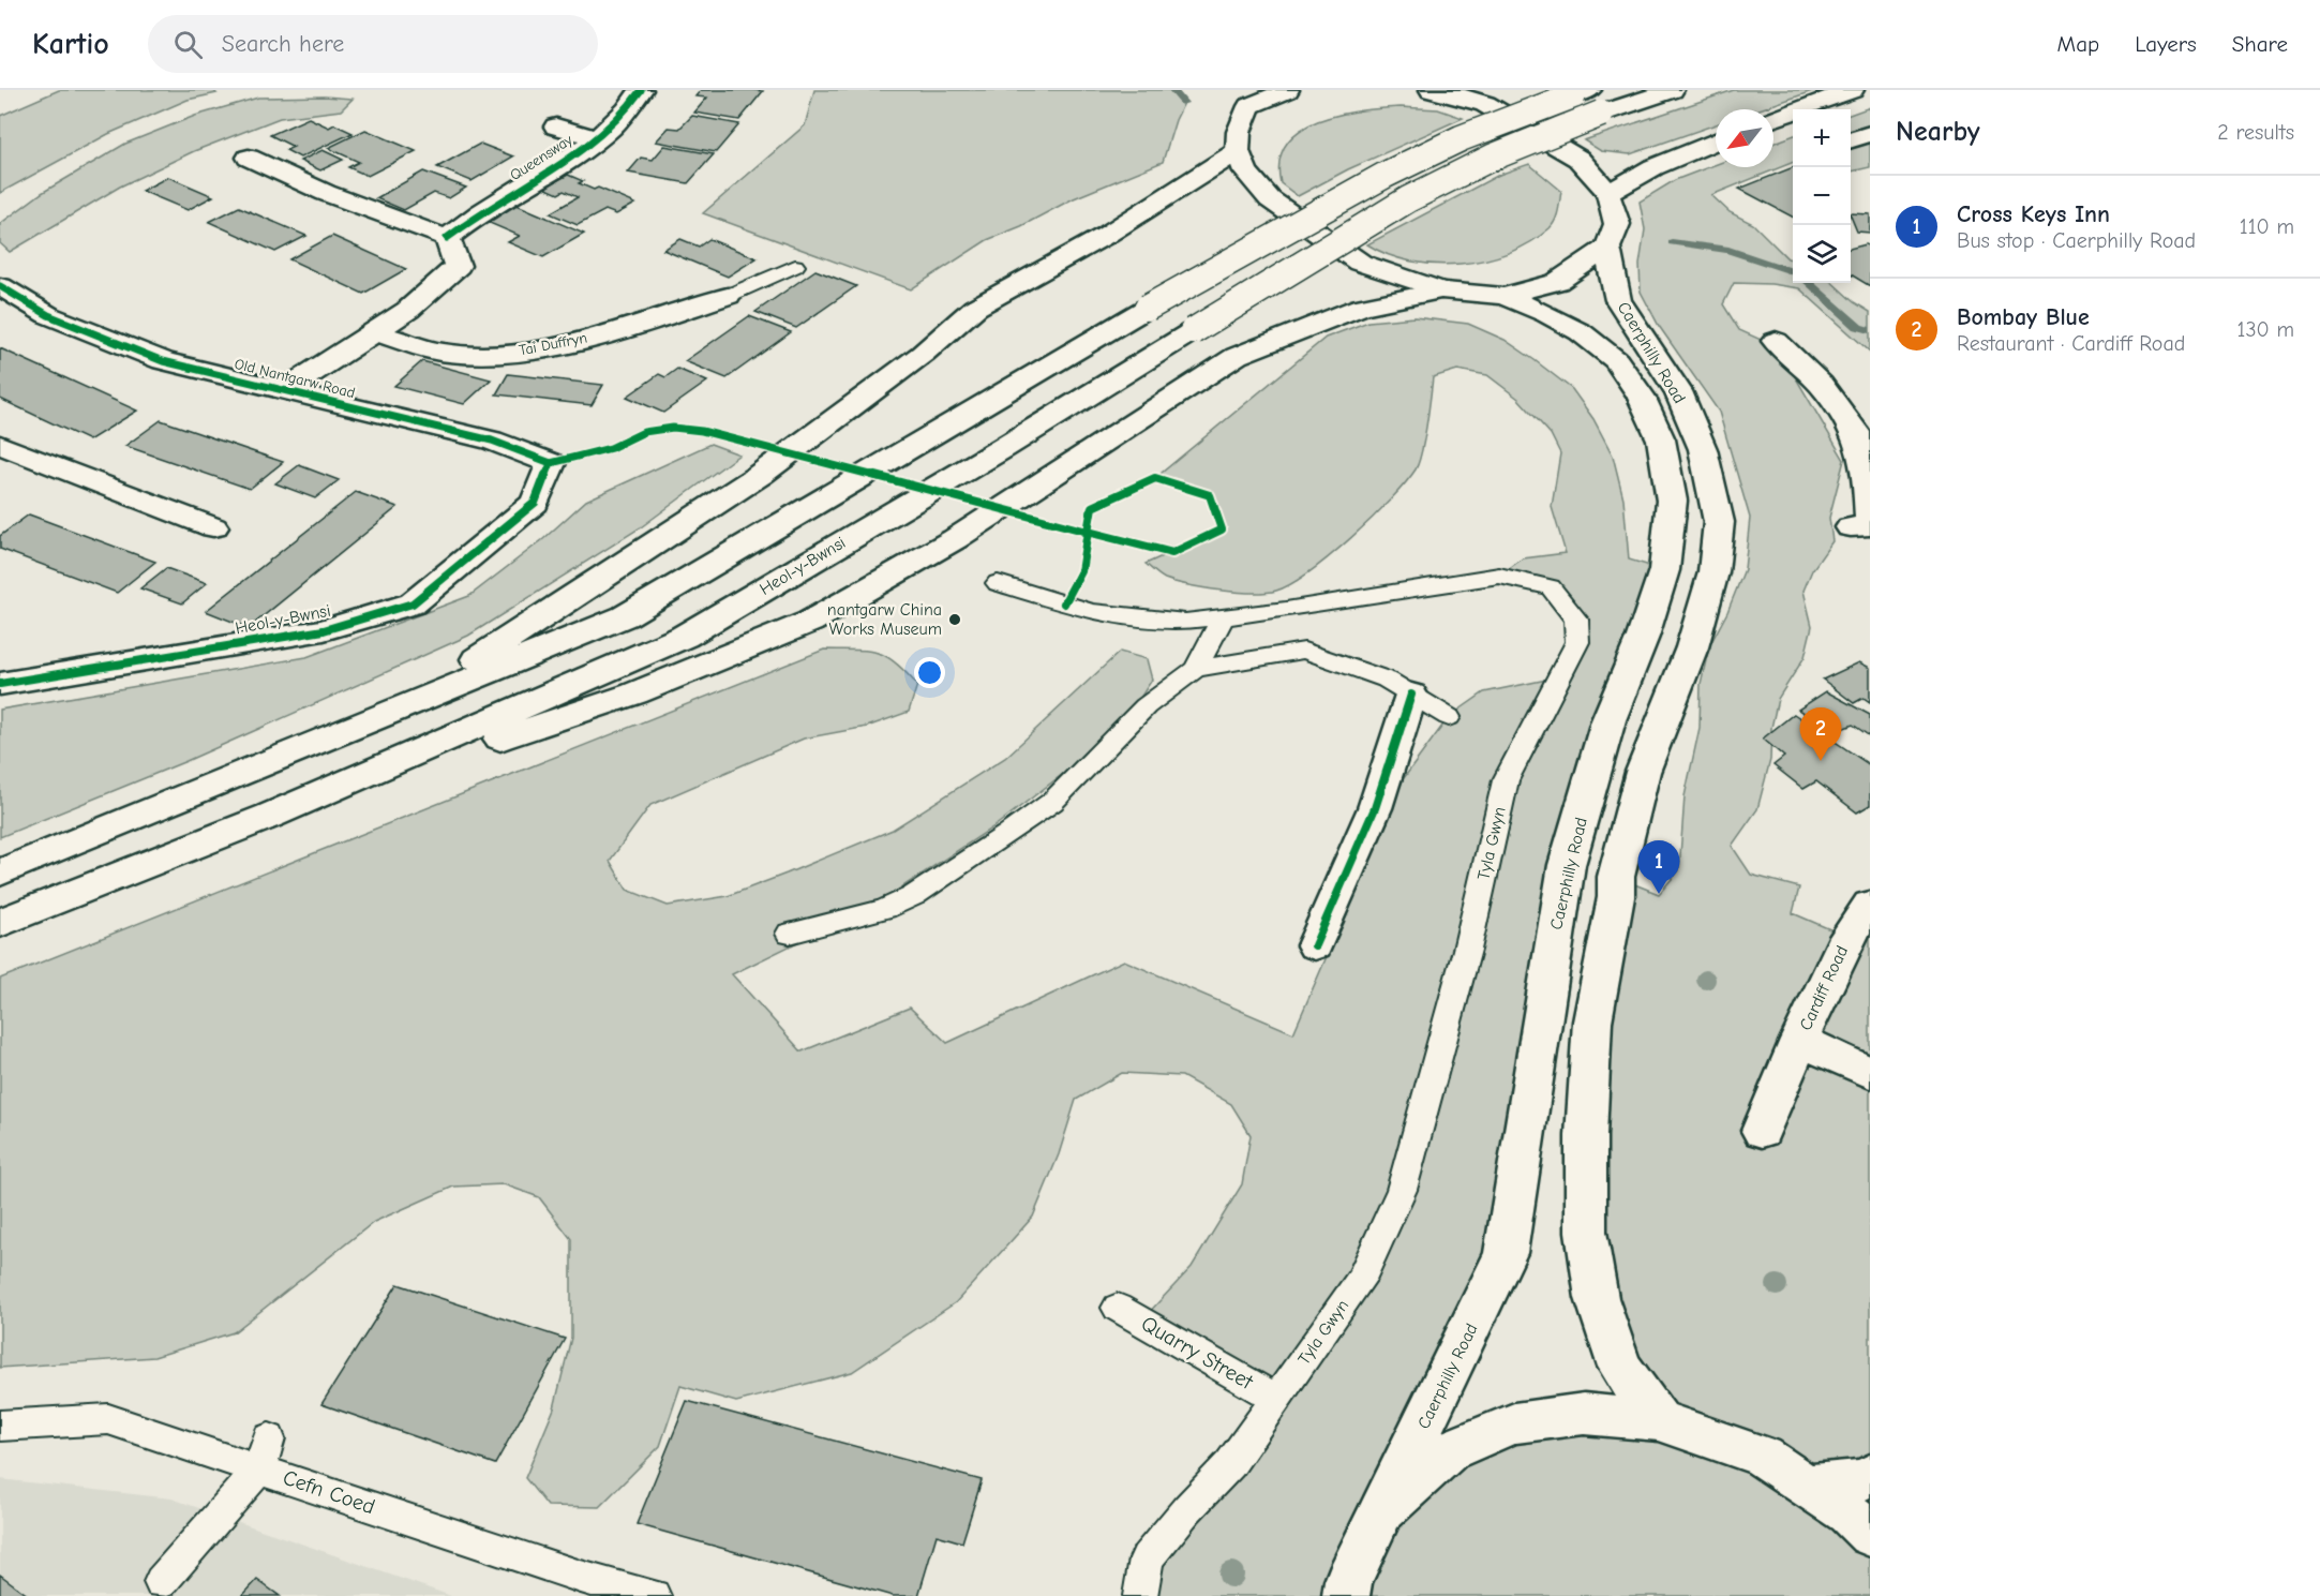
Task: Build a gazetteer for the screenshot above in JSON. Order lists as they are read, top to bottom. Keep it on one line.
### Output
{"streets":{"main road":["Queensway","Tai Duffryn","Caerphilly Road","Old Nantgarw Road","Heol-y-Bwnsi","Cardiff Road"],"lane":["Tyla Gwyn","Quarry Street","Cefn Coed"]},"crossings":[["Old Nantgarw Road","Heol-y-Bwnsi"],["Tyla Gwyn","Quarry Street"]],"places":["nantgarw China Works Museum"],"north":"bottom left","page":{"header":"Kartio","search":"Search here","nav":["Map","Layers","Share"],"heading":["Nearby","2 results"],"map_buttons":["+","−"],"list":[{"mark":"1","name":"Cross Keys Inn","note":"Bus stop · Caerphilly Road","value":"110 m"},{"mark":"2","name":"Bombay Blue","note":"Restaurant · Cardiff Road","value":"130 m"}],"pins":["2","1"]}}
